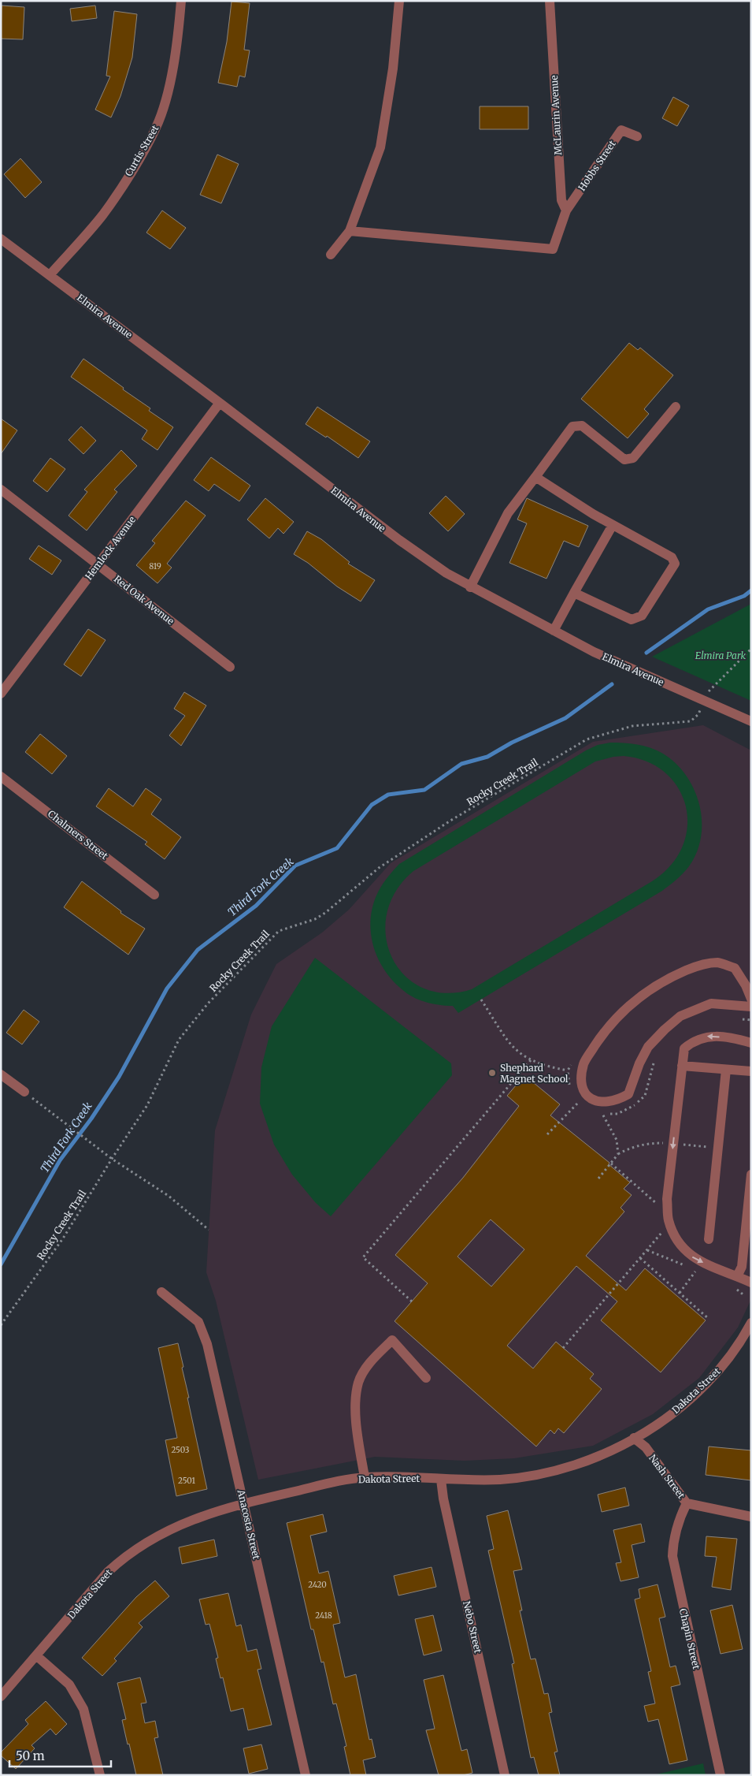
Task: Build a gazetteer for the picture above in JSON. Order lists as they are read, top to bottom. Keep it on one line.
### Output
{"streets":{"street":["McLaurin Avenue","Curtis Street","Hobbs Street","Elmira Avenue","Hemlock Avenue","Red Oak Avenue","Chalmers Street","Dakota Street","Nash Street","Anacosta Street","Nebo Street","Chapin Street"],"path":["Rocky Creek Trail"]},"crossings":[["McLaurin Avenue","Hobbs Street"],["Curtis Street","Elmira Avenue"],["Elmira Avenue","Hemlock Avenue"],["Hemlock Avenue","Red Oak Avenue"],["Dakota Street","Nash Street"],["Dakota Street","Anacosta Street"],["Dakota Street","Nebo Street"],["Nash Street","Chapin Street"]],"water":["Third Fork Creek"],"parks":["Elmira Park"],"places":["Shephard Magnet School"],"house_numbers":["819","2503","2501","2420","2418"],"scale_bar":"50 m"}
